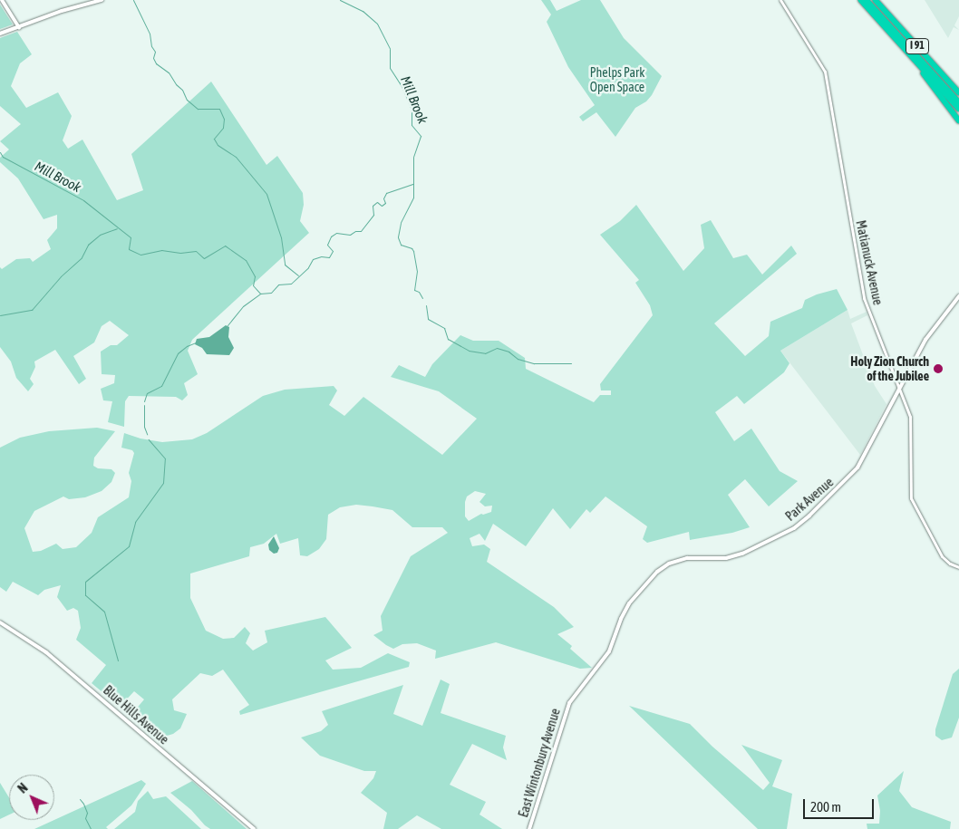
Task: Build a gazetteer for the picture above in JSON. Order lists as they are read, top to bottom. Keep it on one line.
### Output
{"streets":{"highway":["I 91"],"main road":["Park Avenue","Blue Hills Avenue","East Wintonbury Avenue"],"street":["Matianuck Avenue"]},"crossings":[["Matianuck Avenue","Park Avenue"],["Park Avenue","East Wintonbury Avenue"]],"water":["Mill Brook"],"parks":["Phelps Park Open Space"],"places":["Holy Zion Church of the Jubilee"],"scale_bar":"200 m","north":"top left"}
